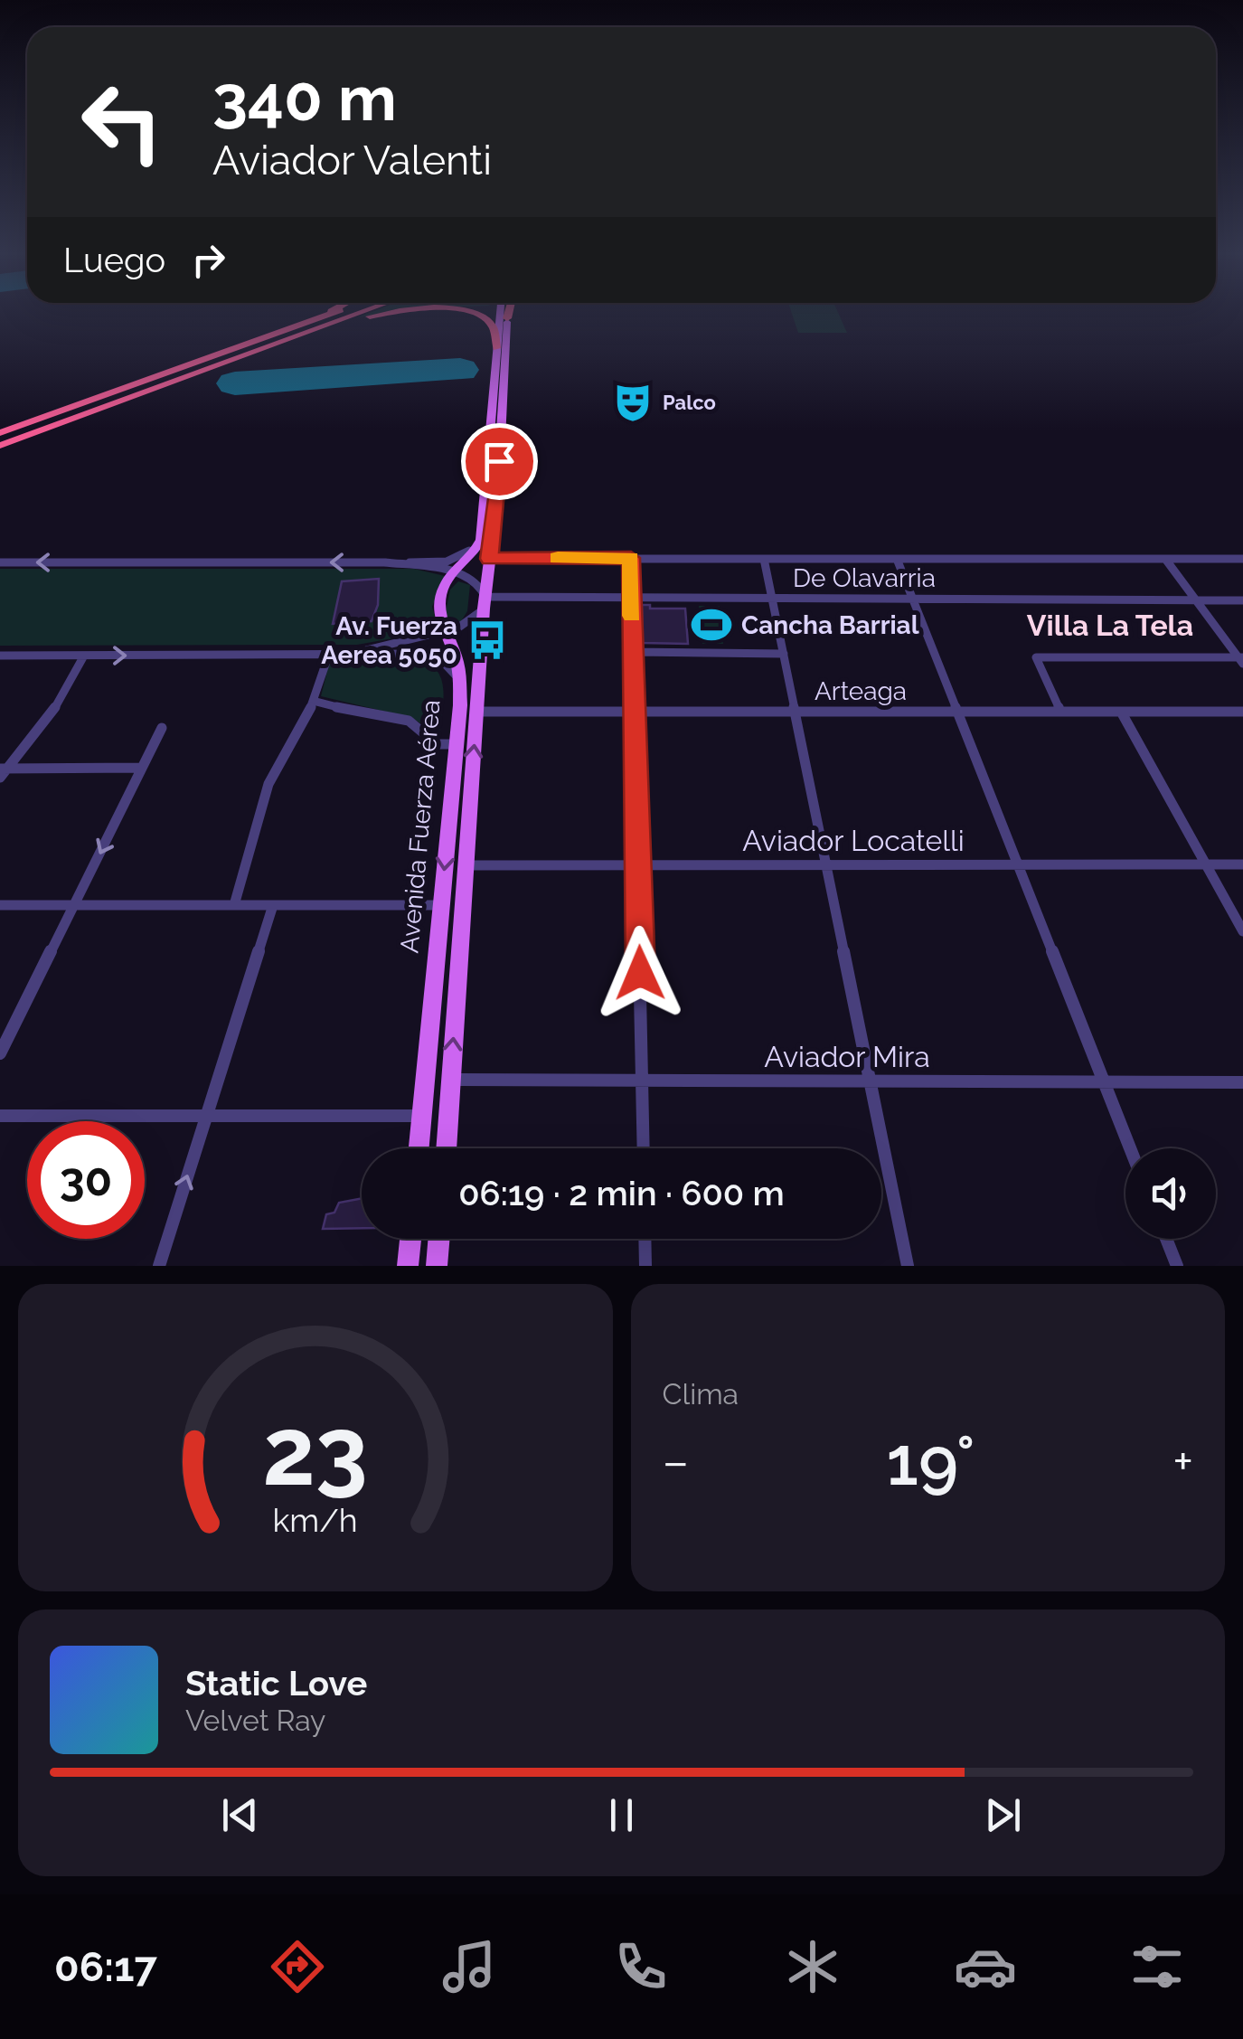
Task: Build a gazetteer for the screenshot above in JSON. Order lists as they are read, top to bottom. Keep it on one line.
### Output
{"streets":{"main road":["Avenida Fuerza Aérea"],"street":["De Olavarria","Arteaga","Aviador Locatelli","Aviador Mira"]},"crossings":[["De Olavarria","Avenida Fuerza Aérea"],["Arteaga","Avenida Fuerza Aérea"],["Avenida Fuerza Aérea","Aviador Locatelli"],["Avenida Fuerza Aérea","Aviador Mira"]],"districts":["Villa La Tela"],"places":{"theatre":["Palco"],"sports":["Cancha Barrial"],"bus stop":["Av. Fuerza Aerea 5050"]},"page":{"turn":["340 m","Aviador Valenti"],"then":"Luego","limit":"30","trip":"06:19 · 2 min · 600 m","tile":"Clima","heat":["−","19°","+"],"song":["Static Love","Velvet Ray"],"tabs":"06:17","gauge":["23","km/h"]}}
